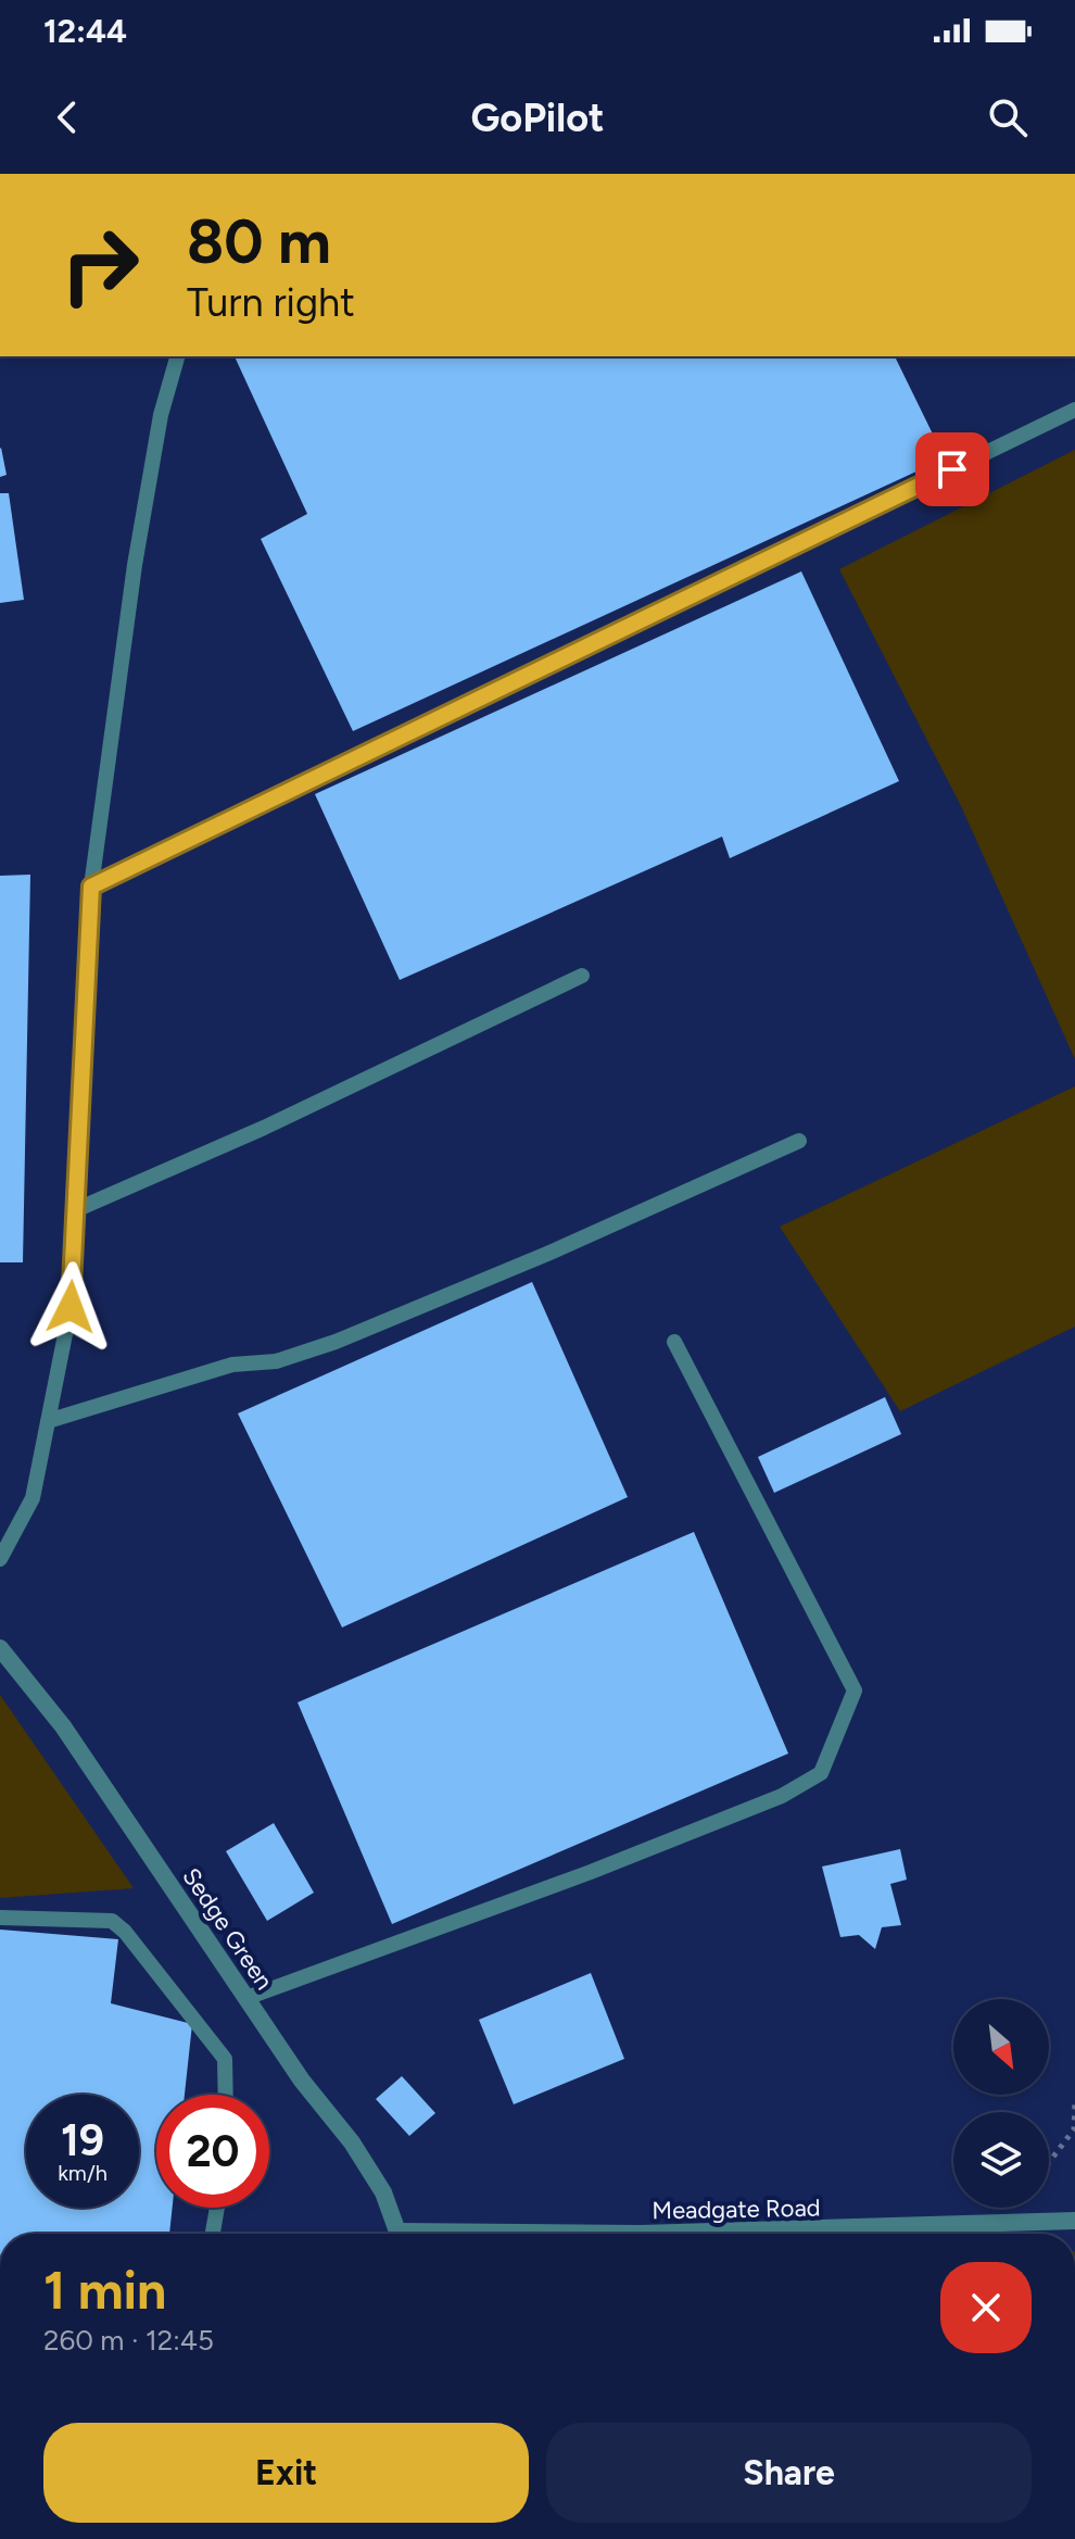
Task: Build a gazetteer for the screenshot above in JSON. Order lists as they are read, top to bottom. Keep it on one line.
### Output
{"streets":{"street":["Sedge Green","Meadgate Road"]},"north":"bottom right","page":{"status":"12:44","header":"GoPilot","turn":["80 m","Turn right"],"speed":"19 km/h","limit":"20","heading":["1 min","260 m · 12:45"],"buttons":["Exit","Share"]}}
